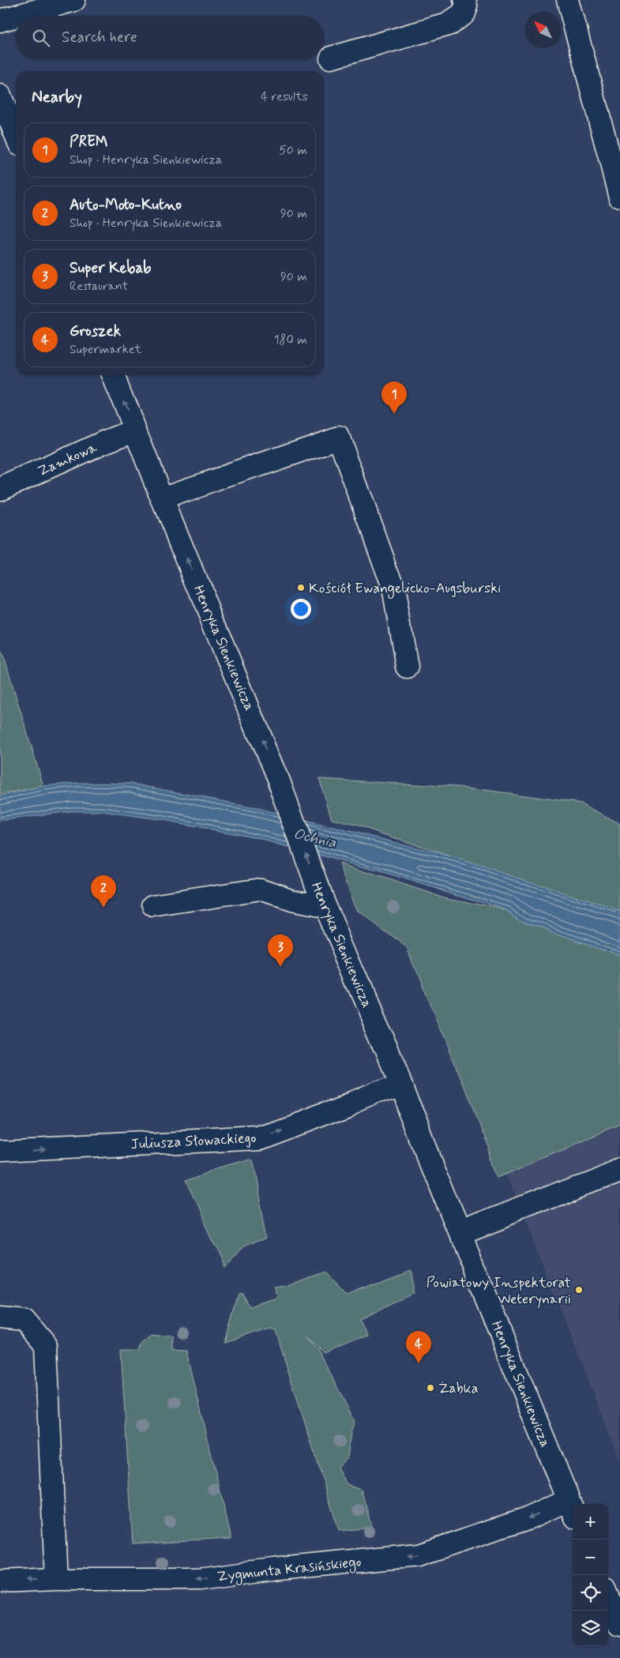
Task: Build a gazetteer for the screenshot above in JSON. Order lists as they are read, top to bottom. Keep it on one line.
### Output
{"streets":{"street":["Zamkowa","Henryka Sienkiewicza","Juliusza Słowackiego","Zygmunta Krasińskiego"]},"crossings":[["Zamkowa","Henryka Sienkiewicza"],["Henryka Sienkiewicza","Juliusza Słowackiego"],["Henryka Sienkiewicza","Zygmunta Krasińskiego"]],"one_way":["Henryka Sienkiewicza","Juliusza Słowackiego","Zygmunta Krasińskiego"],"water":["Ochnia"],"places":["Kościół Ewangelicko-Augsburski","Powiatowy Inspektorat Weterynarii","Żabka"],"north":"top left","page":{"search":"Search here","heading":["Nearby","4 results"],"list":[{"mark":"1","name":"PREM","note":"Shop · Henryka Sienkiewicza","value":"50 m"},{"mark":"2","name":"Auto-Moto-Kutno","note":"Shop · Henryka Sienkiewicza","value":"90 m"},{"mark":"3","name":"Super Kebab","note":"Restaurant","value":"90 m"},{"mark":"4","name":"Groszek","note":"Supermarket","value":"180 m"}],"pins":["1","2","3","4"],"map_buttons":["+","−"]}}
